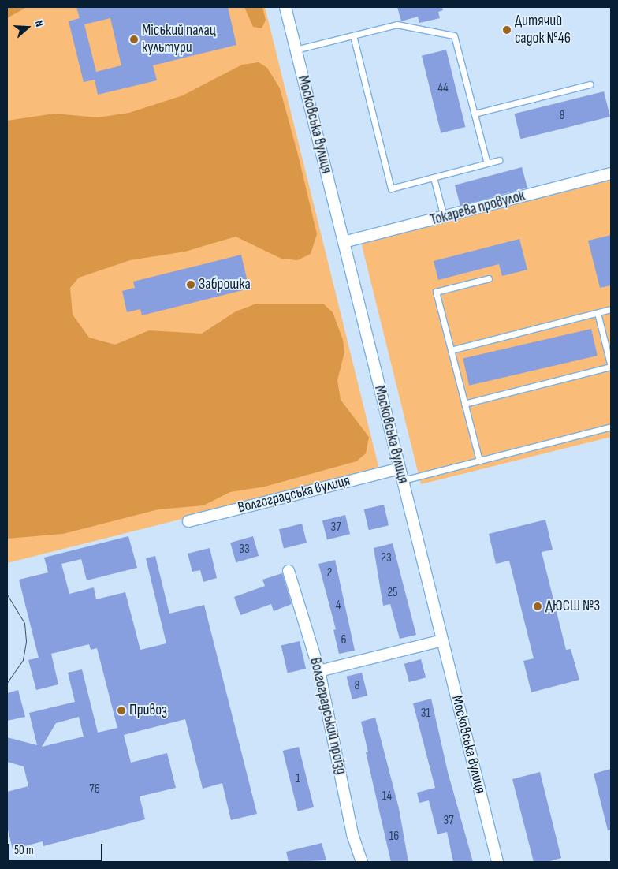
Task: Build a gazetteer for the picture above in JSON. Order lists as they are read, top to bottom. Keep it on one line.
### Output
{"streets":{"street":["Московська вулиця","Токарева провулок","Волгоградська вулиця","Волгоградський проїзд"]},"crossings":[["Московська вулиця","Токарева провулок"],["Московська вулиця","Волгоградська вулиця"]],"places":["Дитячий садок №46","Міський палац культури","Заброшка","ДЮСШ №3","Привоз"],"house_numbers":["44","8","37","33","23","2","25","4","6","8","31","1","76","14","37","16"],"scale_bar":"50 m","north":"right"}
